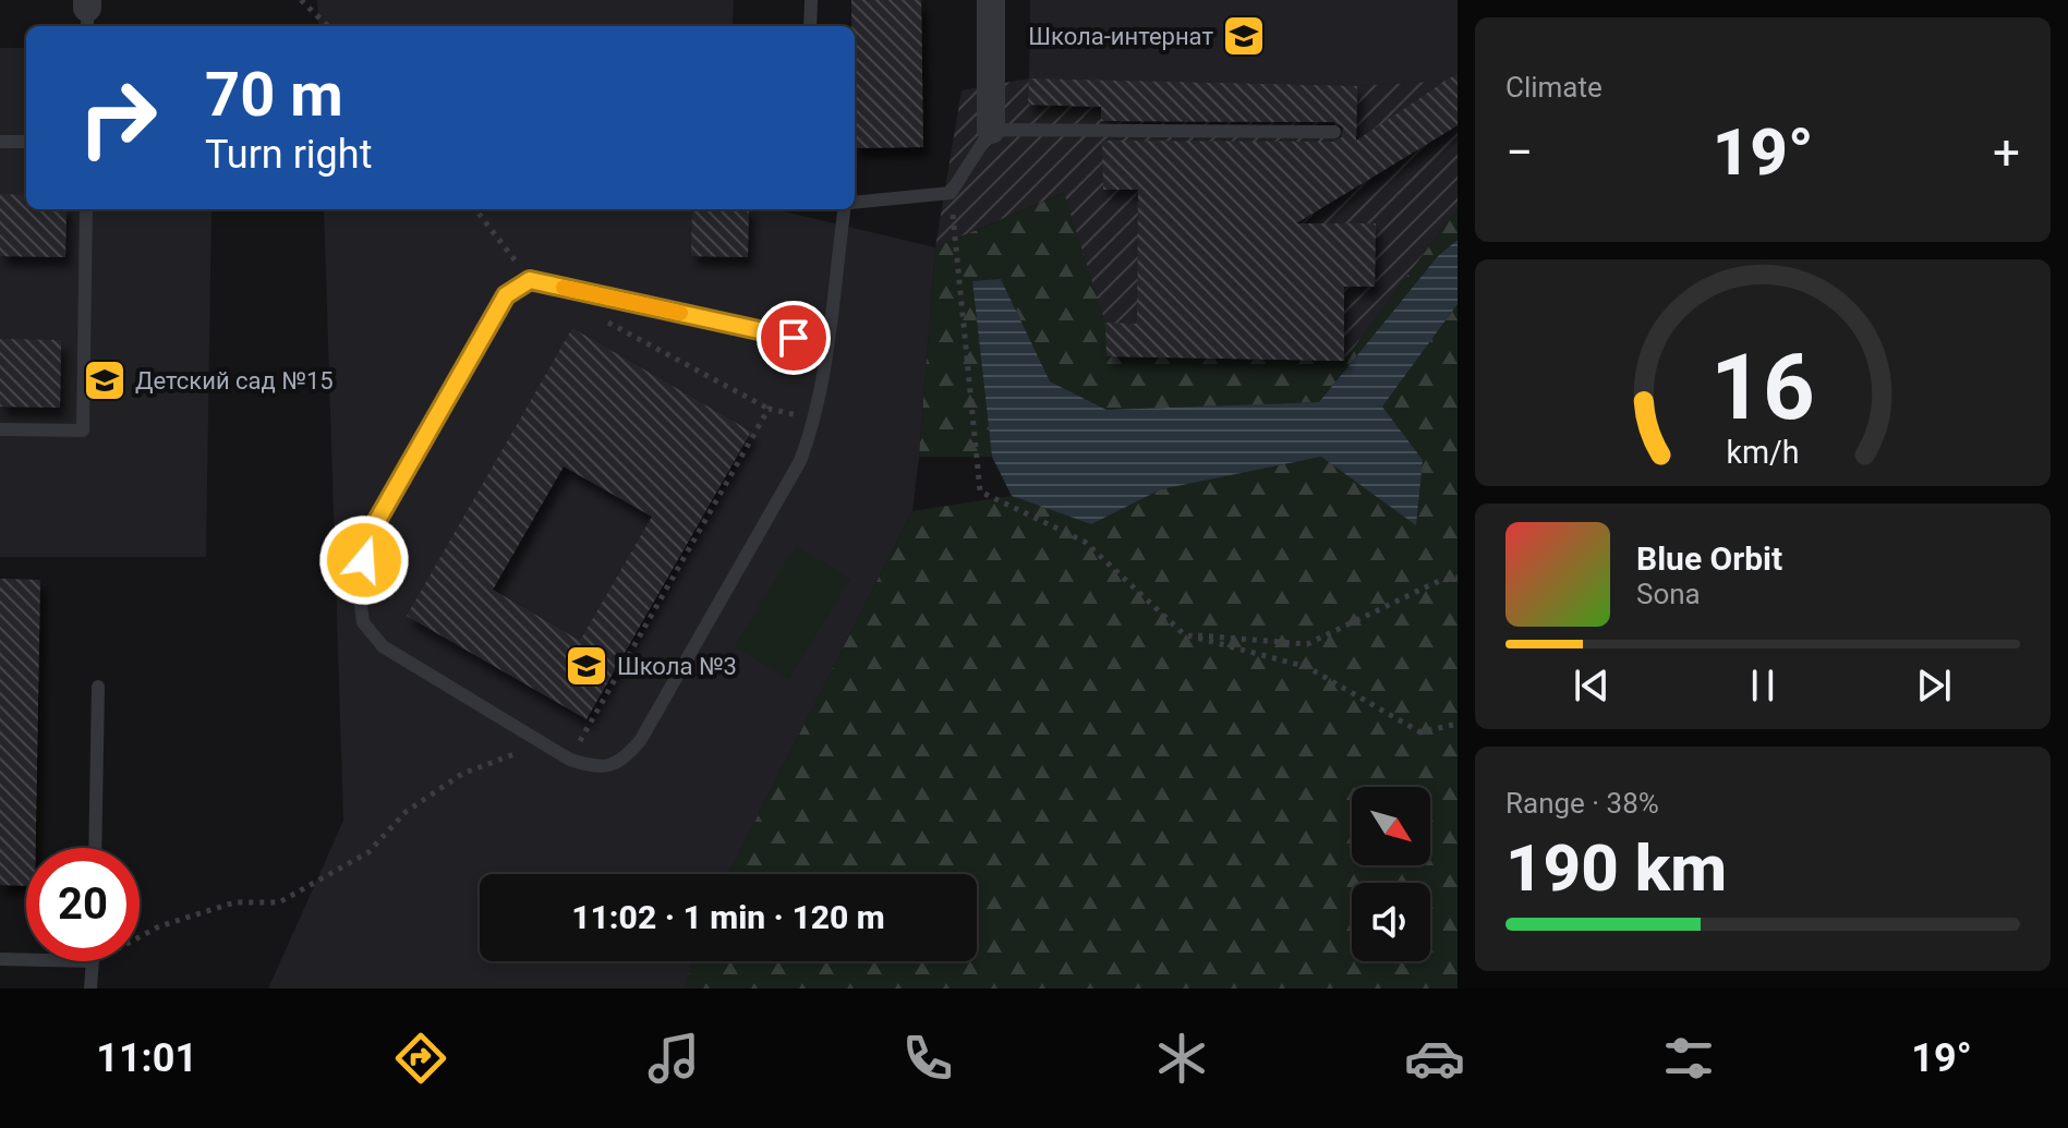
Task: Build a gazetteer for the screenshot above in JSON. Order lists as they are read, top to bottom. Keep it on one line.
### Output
{"places":{"school or university":["Школа-интернат","Детский сад №15","Школа №3"]},"north":"bottom right","page":{"tile":["Climate",["Range · 38%","190 km"]],"turn":["70 m","Turn right"],"heat":["−","19°","+"],"song":["Blue Orbit","Sona"],"limit":"20","trip":"11:02 · 1 min · 120 m","tabs":["11:01","19°"],"gauge":["16","km/h"]}}
